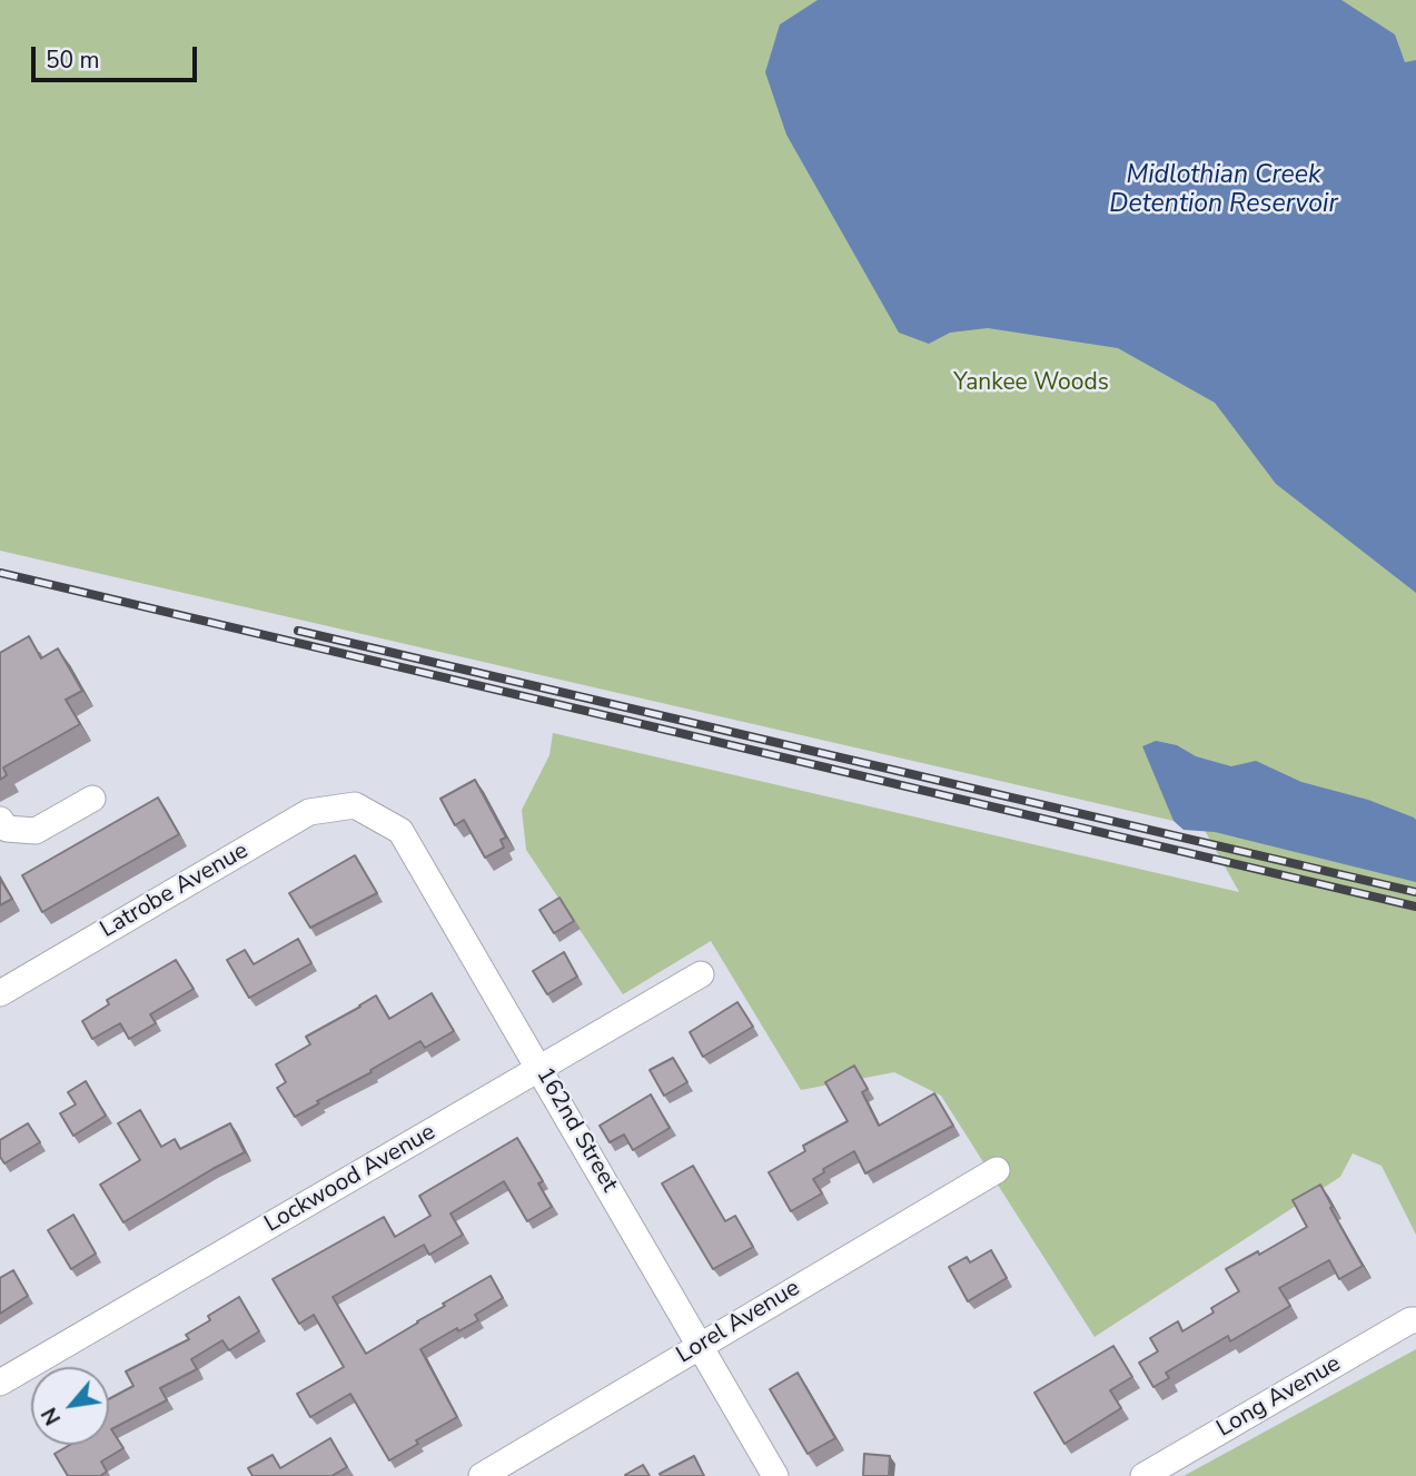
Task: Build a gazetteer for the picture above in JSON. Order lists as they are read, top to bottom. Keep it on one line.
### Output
{"streets":{"street":["Latrobe Avenue","162nd Street","Lockwood Avenue","Lorel Avenue","Long Avenue"]},"crossings":[["Latrobe Avenue","162nd Street"],["162nd Street","Lockwood Avenue"],["162nd Street","Lorel Avenue"]],"water":["Midlothian Creek Detention Reservoir"],"parks":["Yankee Woods"],"scale_bar":"50 m","north":"bottom left"}
